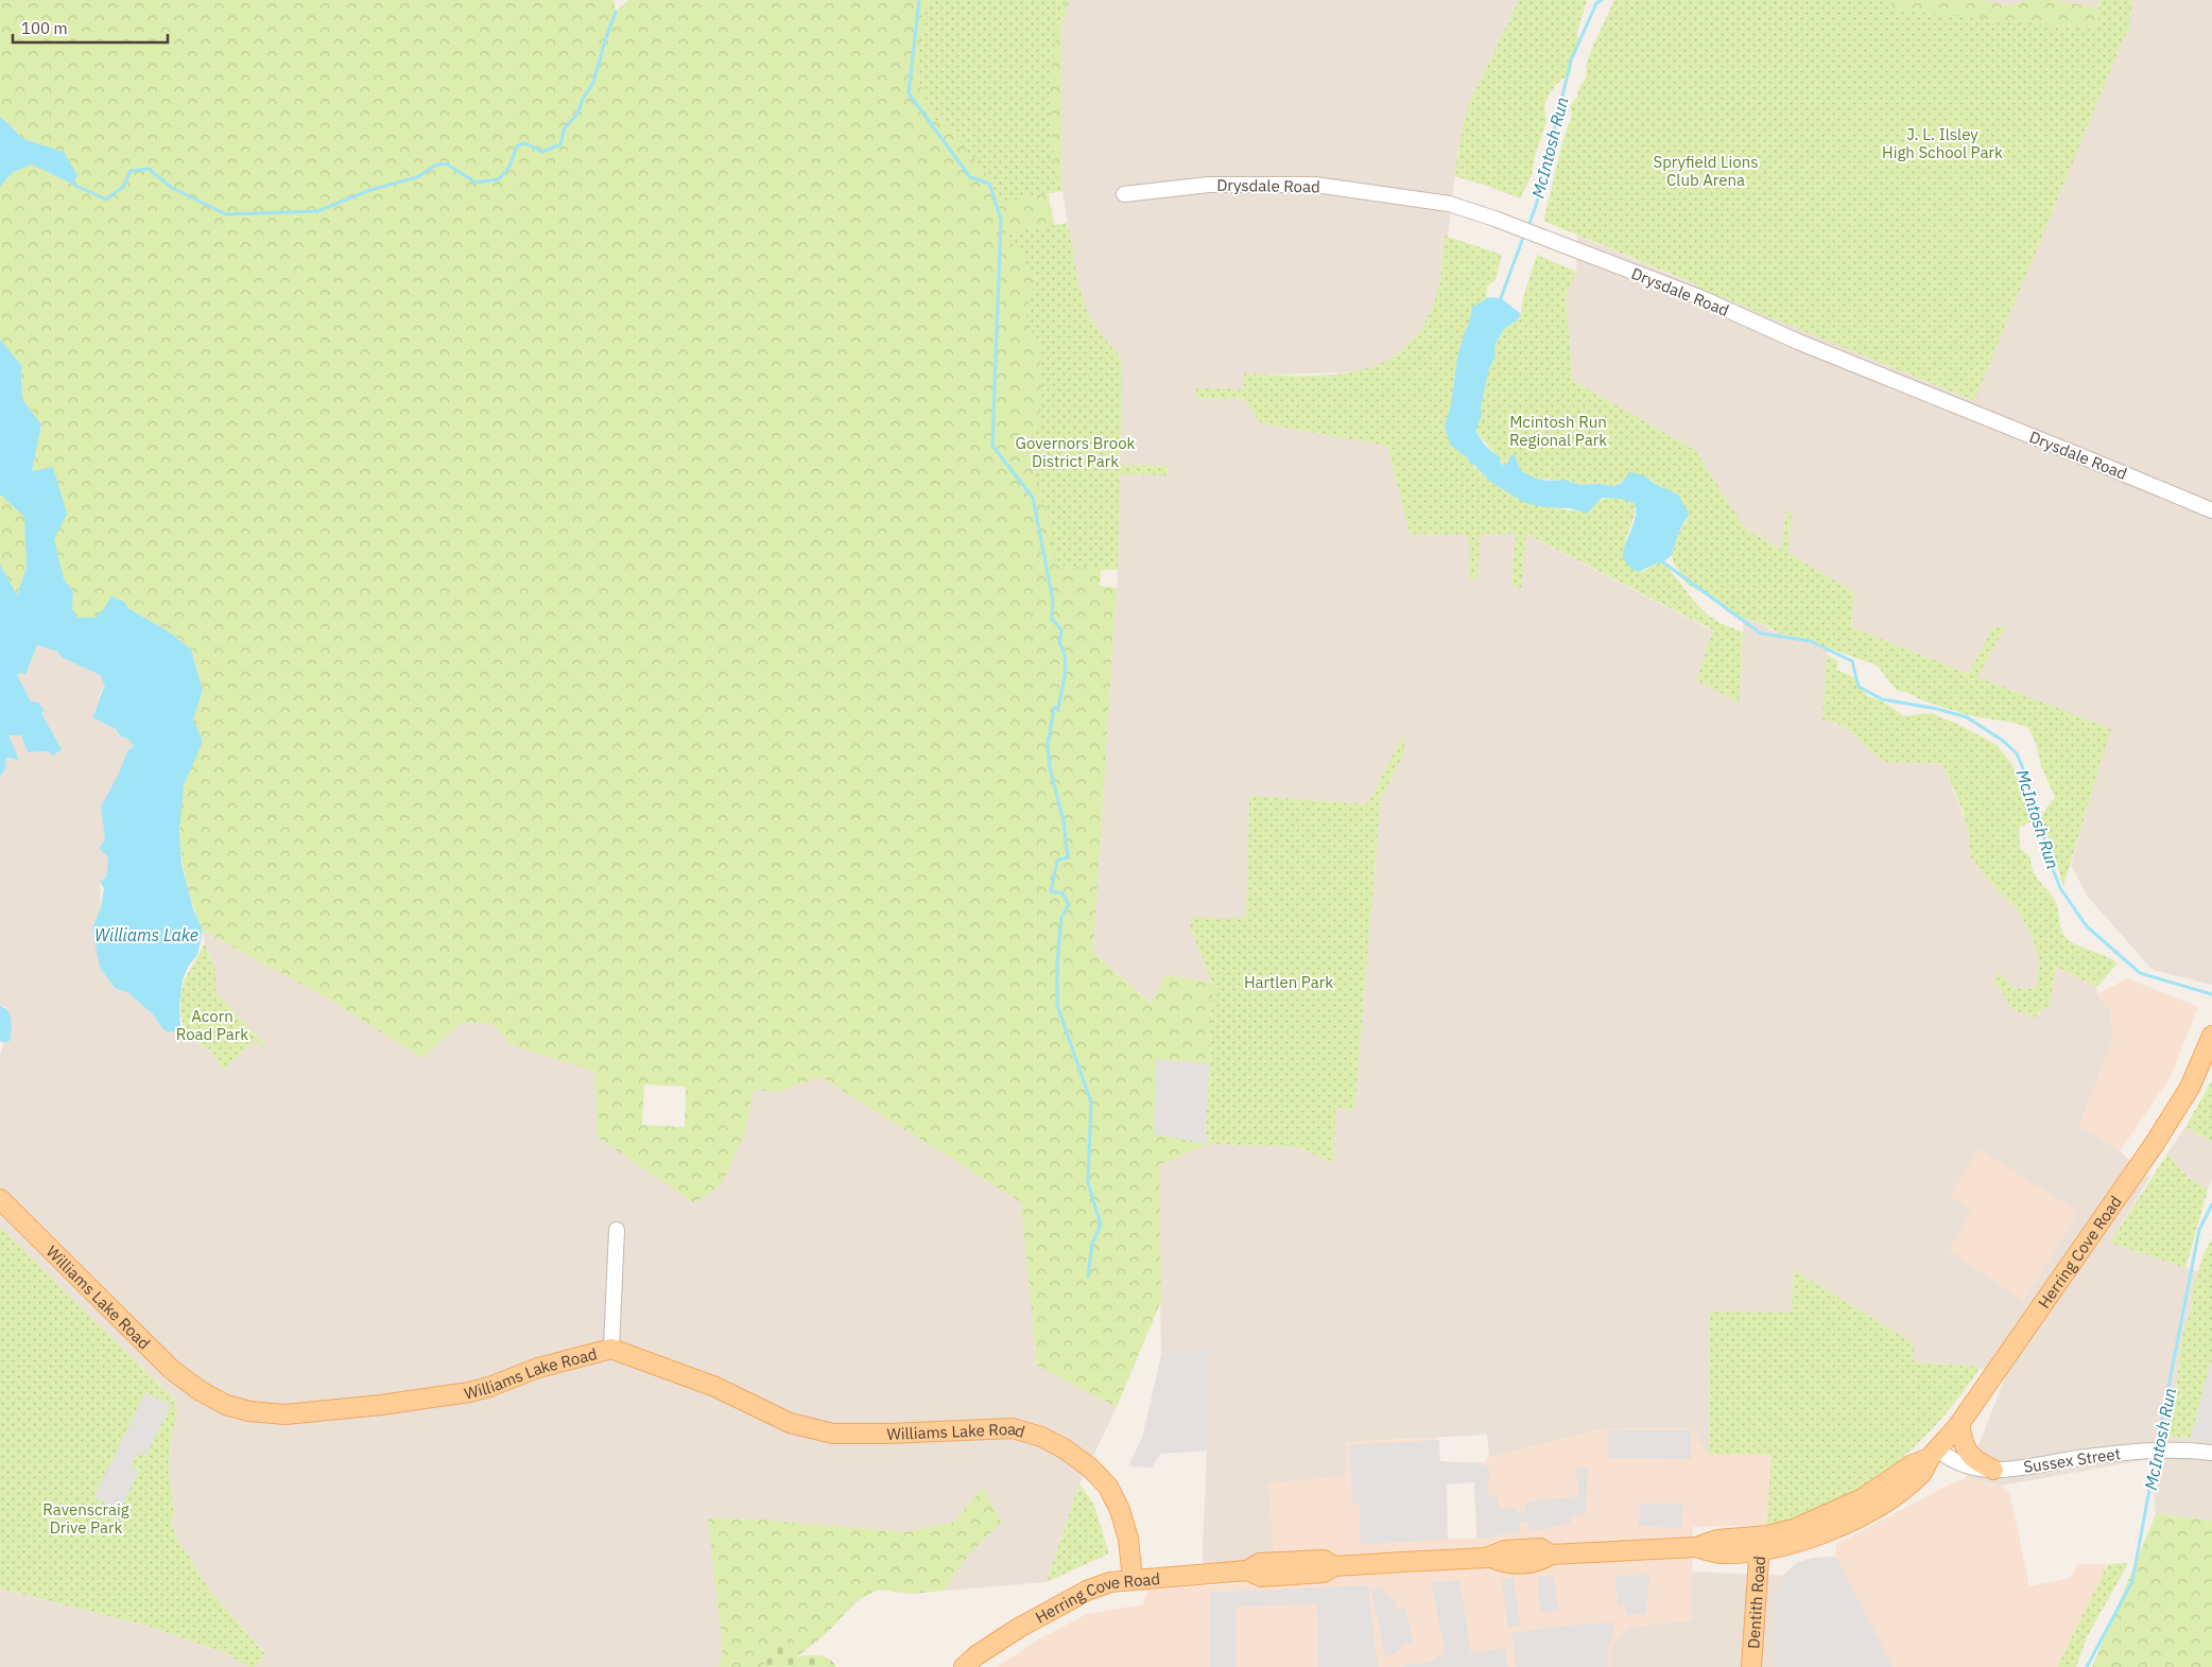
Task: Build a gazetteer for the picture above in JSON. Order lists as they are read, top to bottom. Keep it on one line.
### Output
{"streets":{"main road":["Herring Cove Road","Williams Lake Road","Dentith Road"],"street":["Drysdale Road","Sussex Street"]},"crossings":[["Herring Cove Road","Williams Lake Road"],["Herring Cove Road","Sussex Street"],["Herring Cove Road","Dentith Road"]],"water":["McIntosh Run","Williams Lake"],"parks":["J. L. Ilsley High School Park","Spryfield Lions Club Arena","Mcintosh Run Regional Park","Governors Brook District Park","Hartlen Park","Acorn Road Park","Ravenscraig Drive Park"],"scale_bar":"100 m"}
